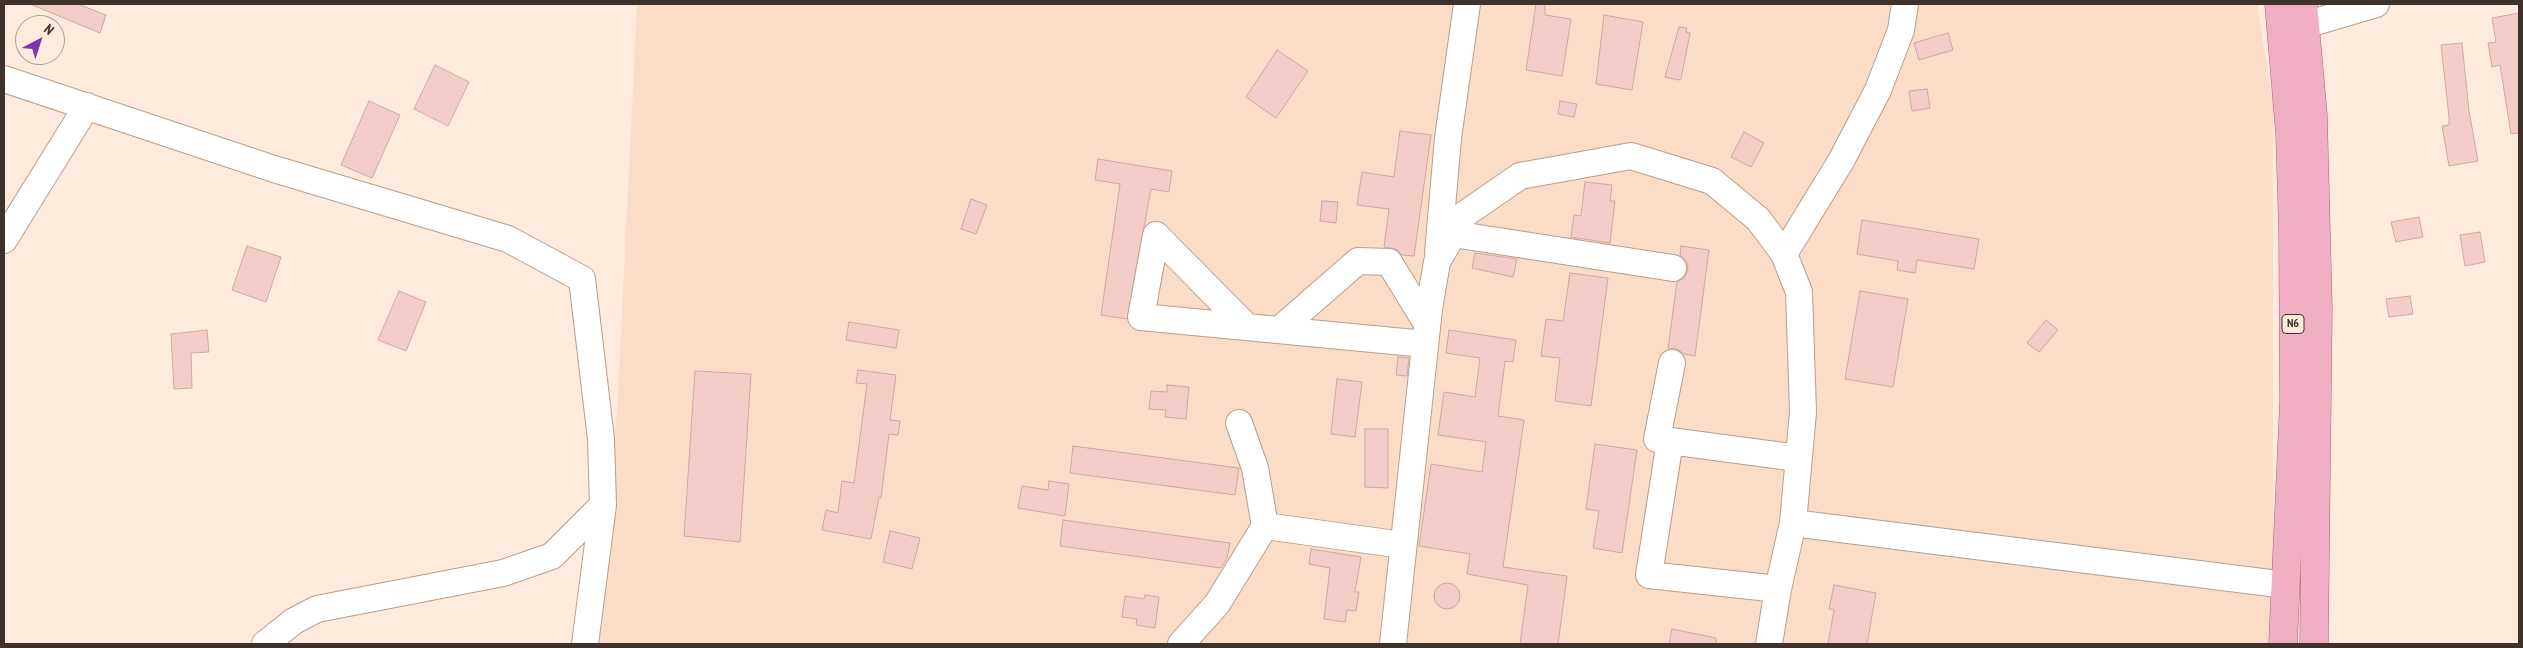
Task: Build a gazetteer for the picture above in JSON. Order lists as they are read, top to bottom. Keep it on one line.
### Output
{"streets":{"main road":["N6"]},"north":"top right"}
